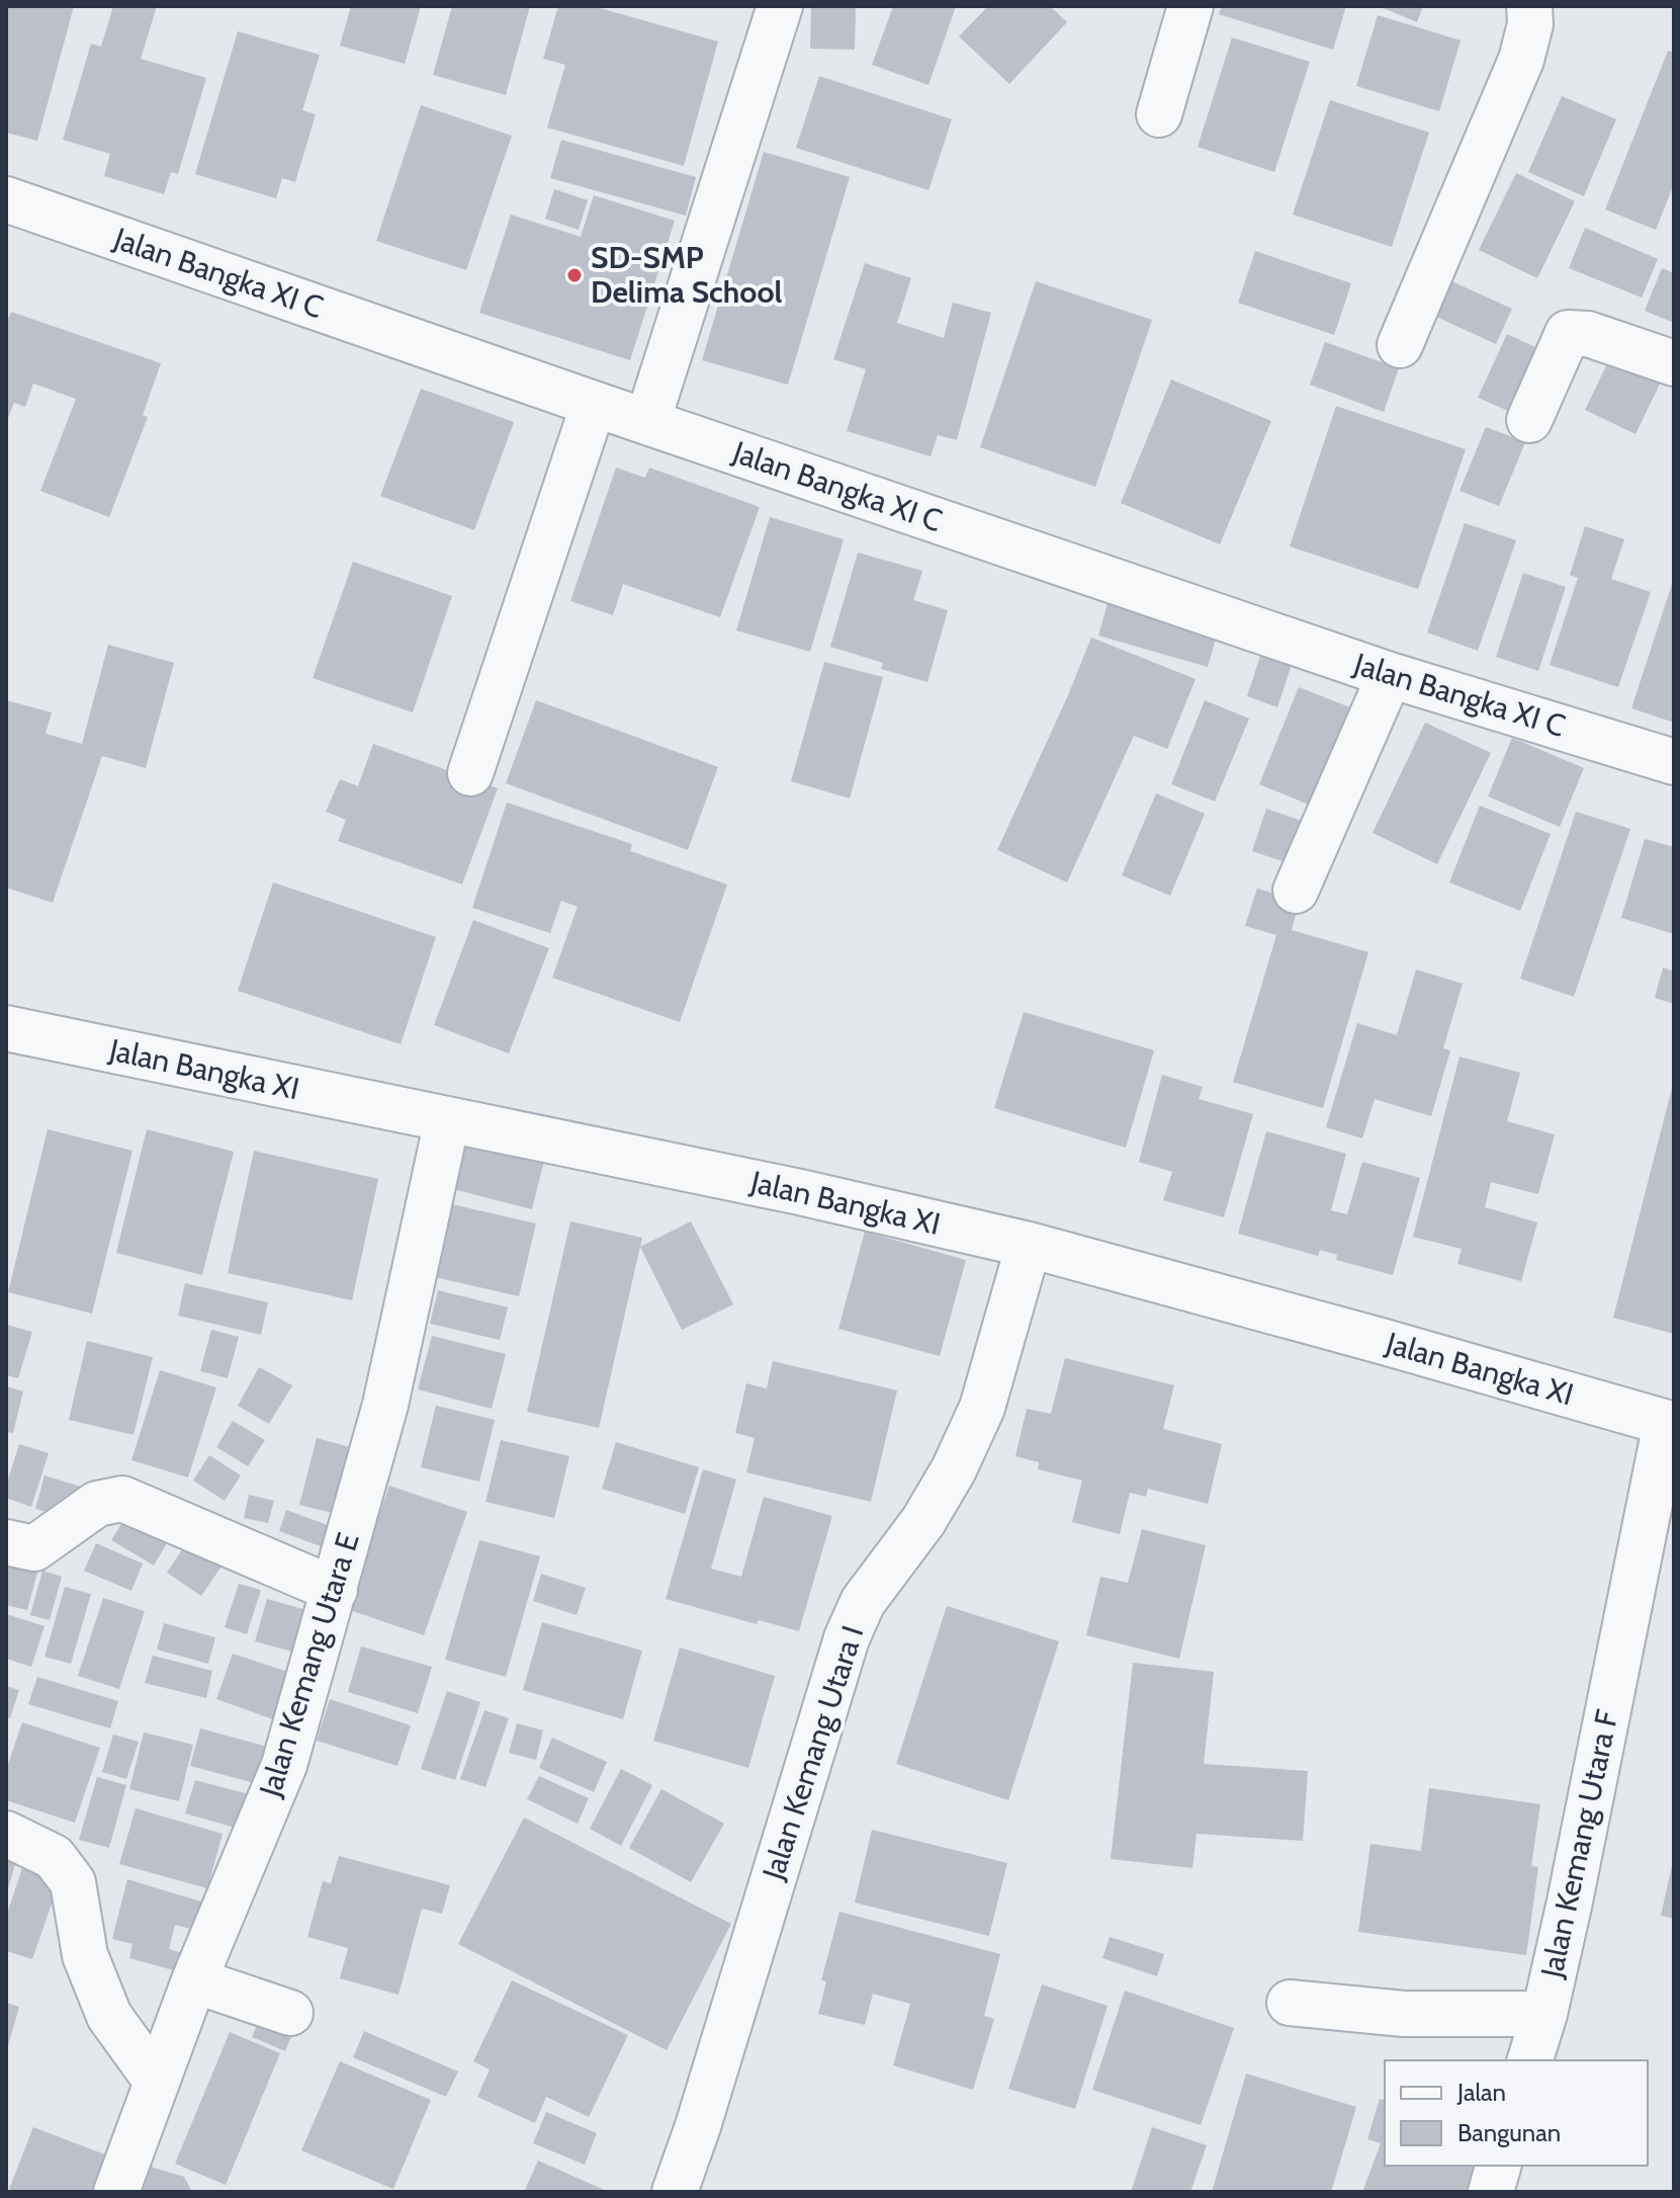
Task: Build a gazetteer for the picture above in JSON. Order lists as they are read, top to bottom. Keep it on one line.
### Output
{"streets":{"street":["Jalan Bangka XI C","Jalan Bangka XI","Jalan Kemang Utara E","Jalan Kemang Utara I","Jalan Kemang Utara F"]},"crossings":[["Jalan Bangka XI","Jalan Kemang Utara E"],["Jalan Bangka XI","Jalan Kemang Utara I"],["Jalan Bangka XI","Jalan Kemang Utara F"]],"places":["SD-SMP Delima School"],"legend":["Jalan","Bangunan"]}
